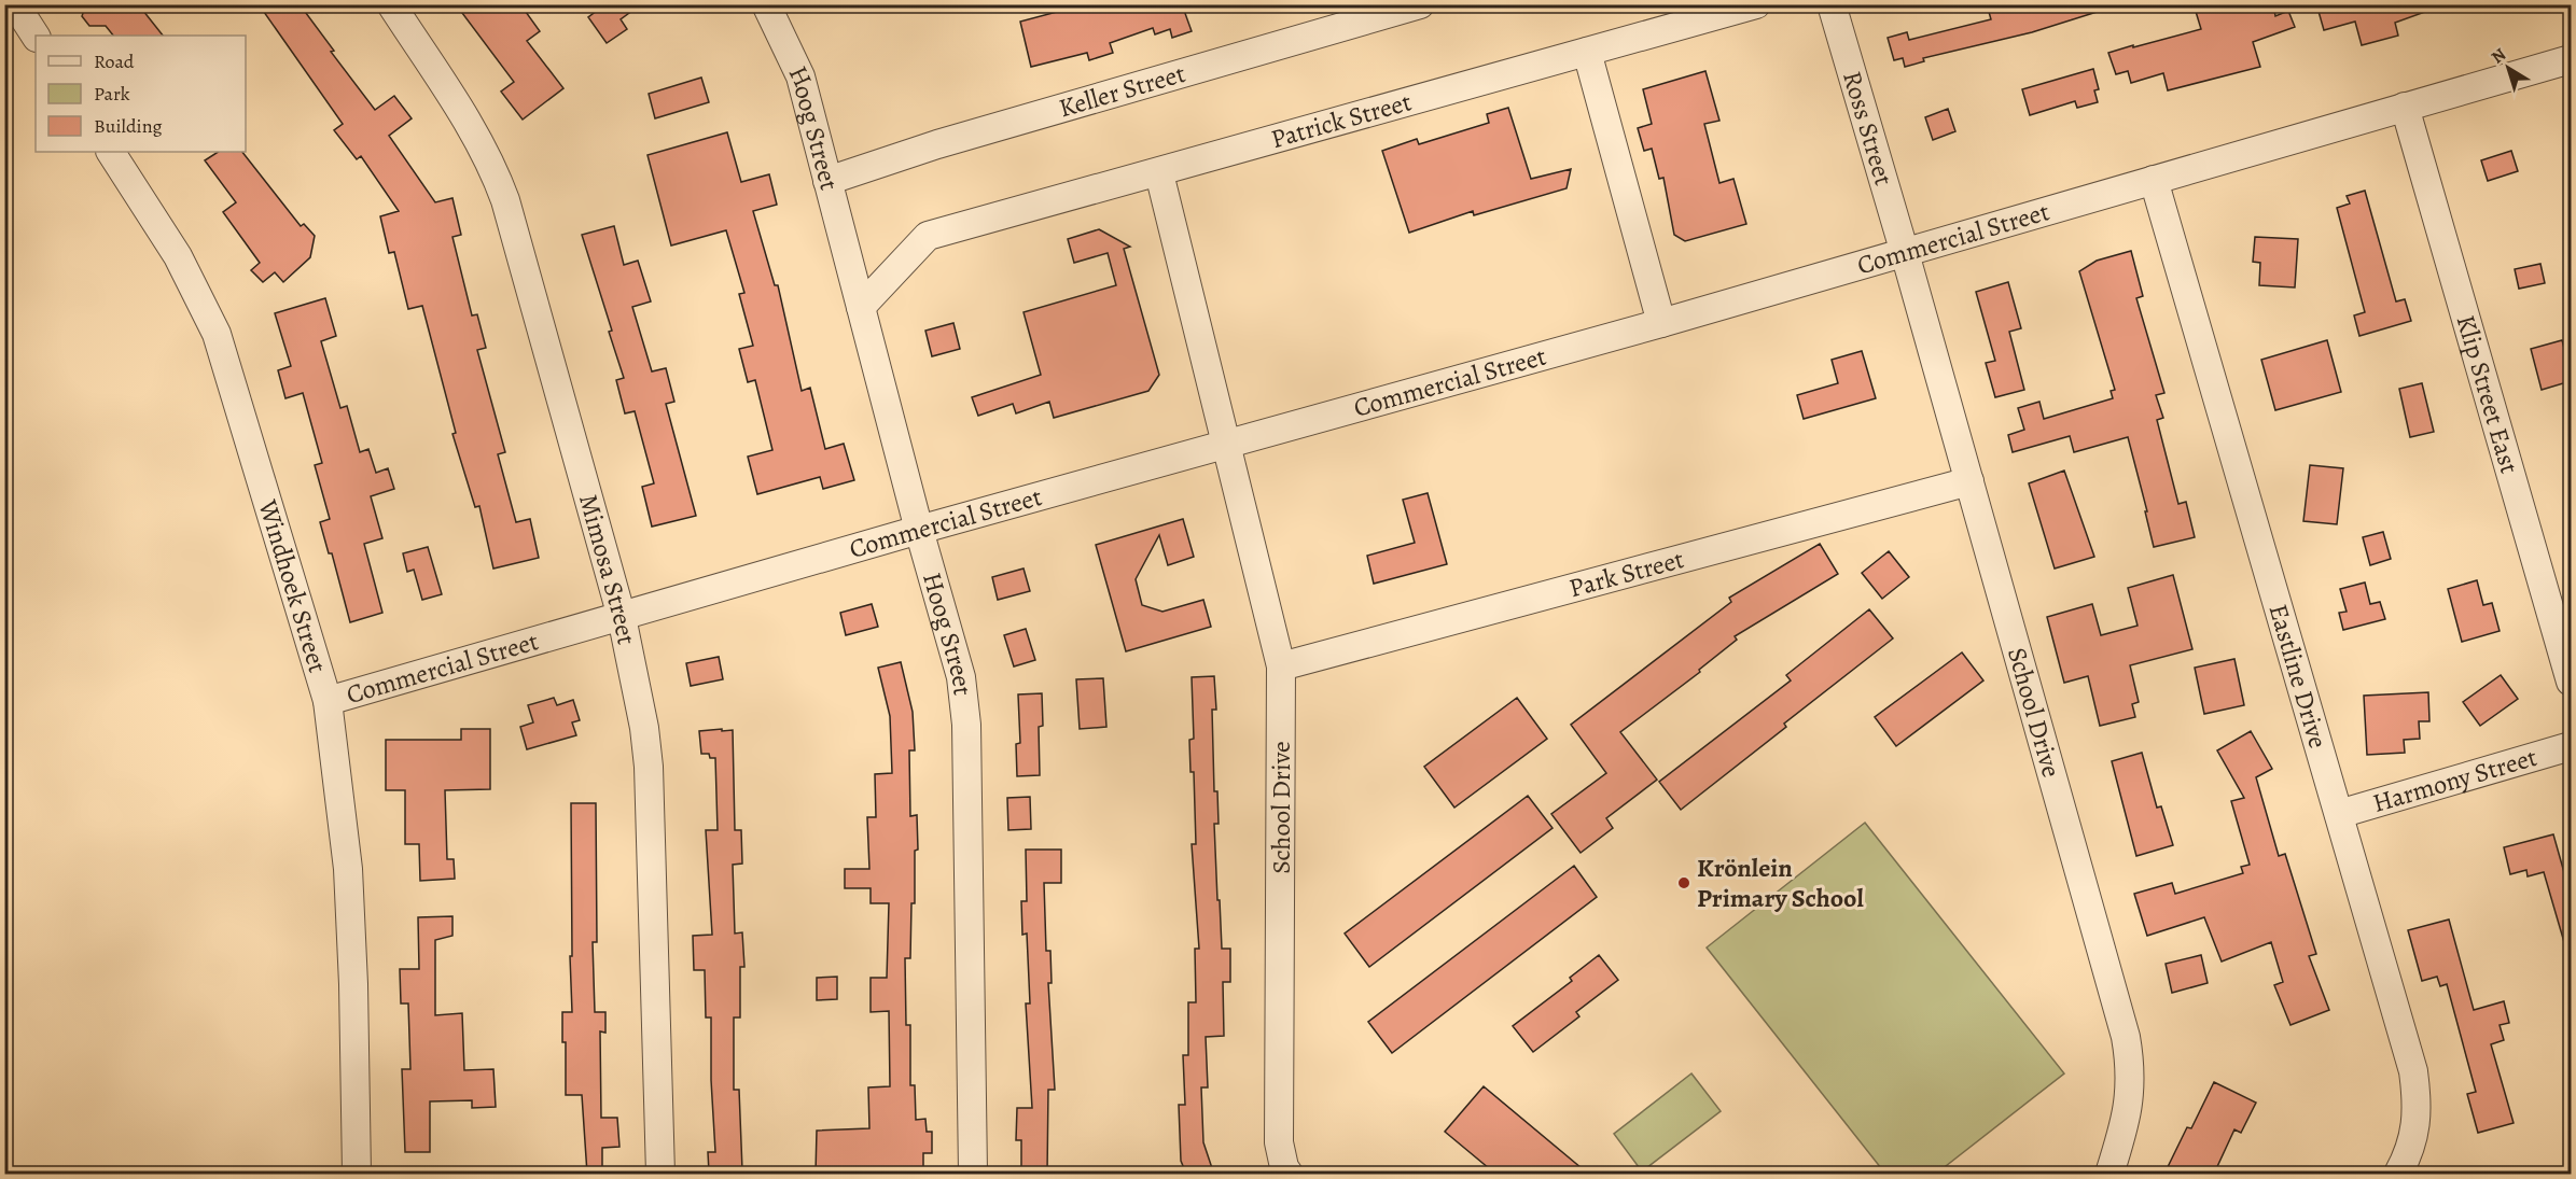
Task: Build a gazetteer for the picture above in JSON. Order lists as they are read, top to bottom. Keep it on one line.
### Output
{"streets":{"street":["Keller Street","Patrick Street","Ross Street","Hoog Street","Commercial Street","Klip Street East","Mimosa Street","Park Street","Windhoek Street","Eastline Drive","School Drive","Harmony Street"]},"crossings":[["Keller Street","Hoog Street"],["Patrick Street","Hoog Street"],["Patrick Street","School Drive"],["Ross Street","Commercial Street"],["Ross Street","School Drive"],["Hoog Street","Commercial Street"],["Commercial Street","Klip Street East"],["Commercial Street","Mimosa Street"],["Commercial Street","Windhoek Street"],["Commercial Street","Eastline Drive"],["Commercial Street","School Drive"],["Park Street","School Drive"],["Eastline Drive","Harmony Street"]],"places":["Krönlein Primary School"],"legend":["Road","Park","Building"],"north":"top left"}
